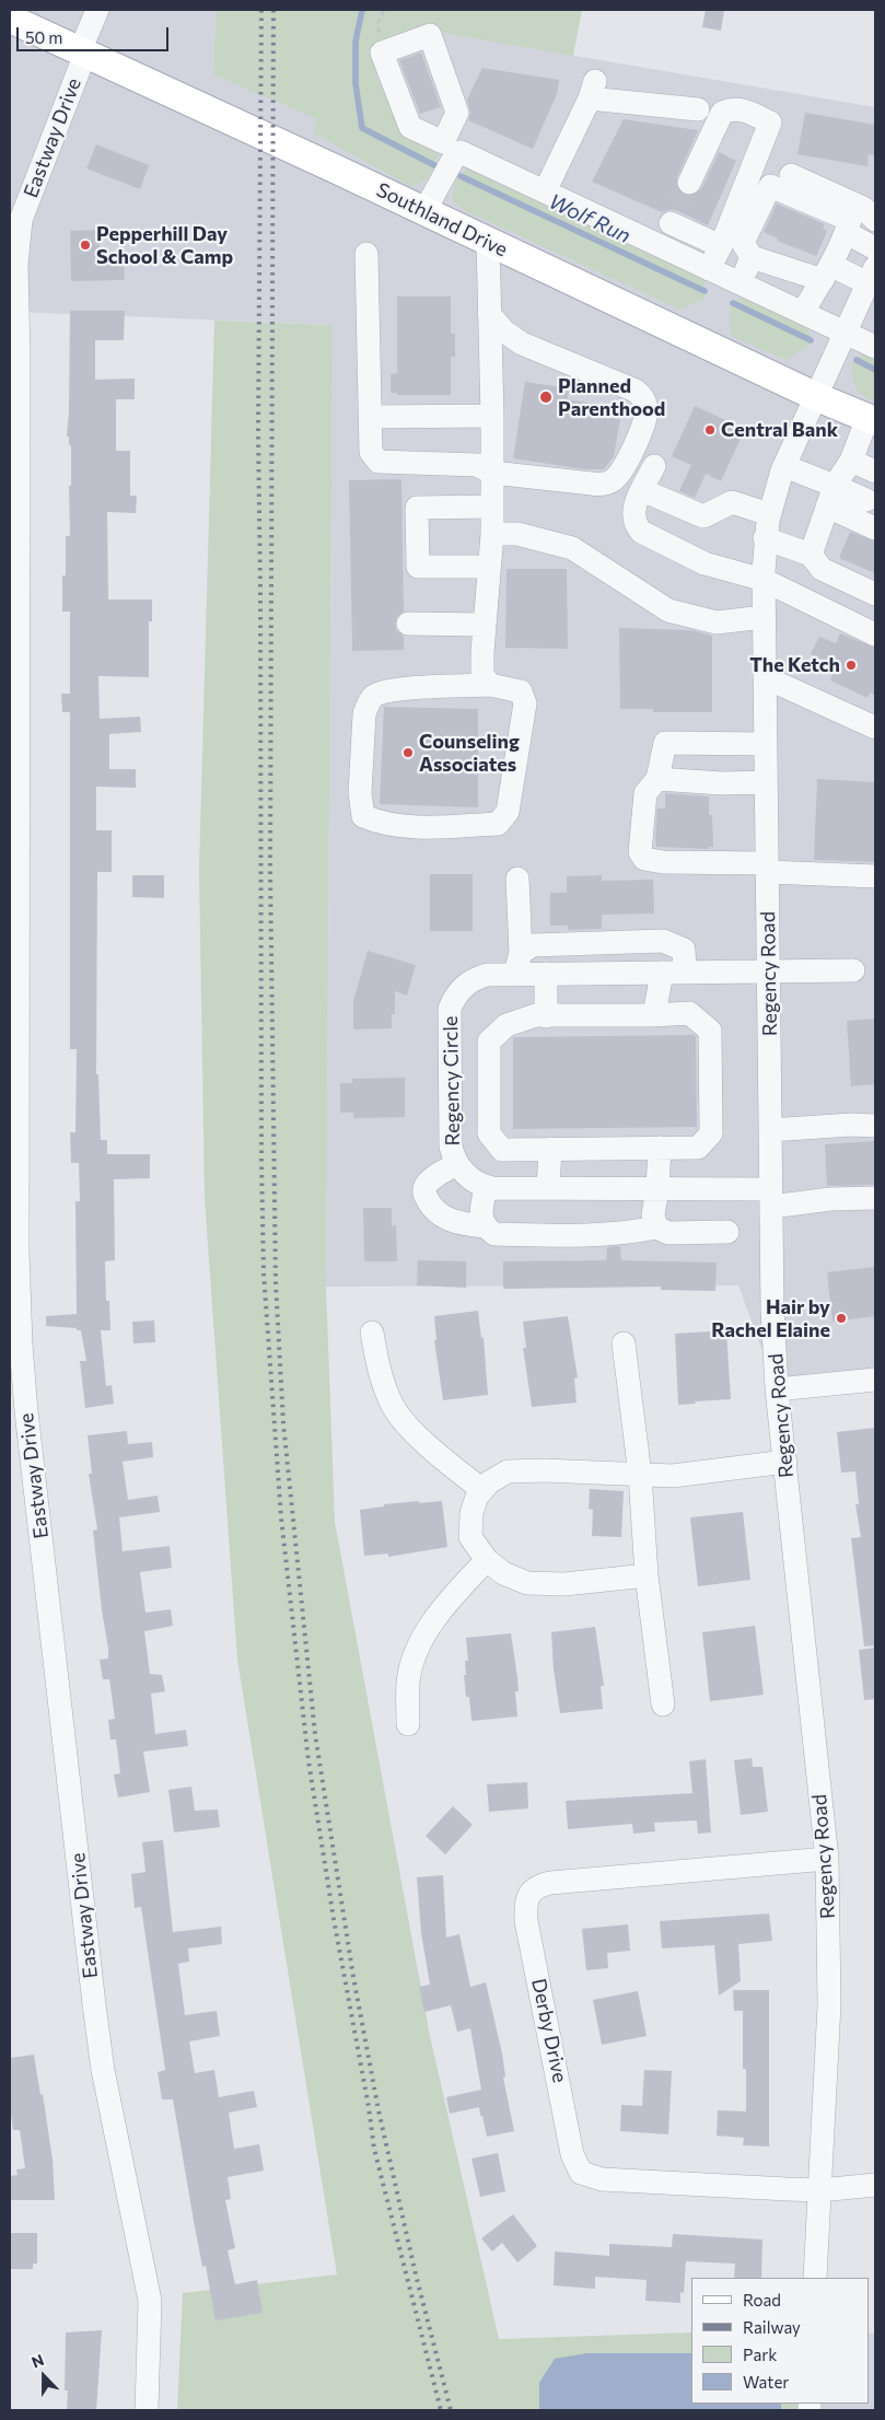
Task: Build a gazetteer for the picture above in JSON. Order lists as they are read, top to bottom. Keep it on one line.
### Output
{"streets":{"main road":["Southland Drive"],"street":["Eastway Drive","Regency Road","Regency Circle","Derby Drive"]},"crossings":[["Eastway Drive","Southland Drive"],["Southland Drive","Regency Road"],["Regency Road","Regency Circle"],["Regency Road","Derby Drive"]],"water":["Wolf Run"],"places":["Pepperhill Day School & Camp","Planned Parenthood","Central Bank","The Ketch","Counseling Associates","Hair by Rachel Elaine"],"legend":["Road","Railway","Park","Water"],"scale_bar":"50 m","north":"top"}
